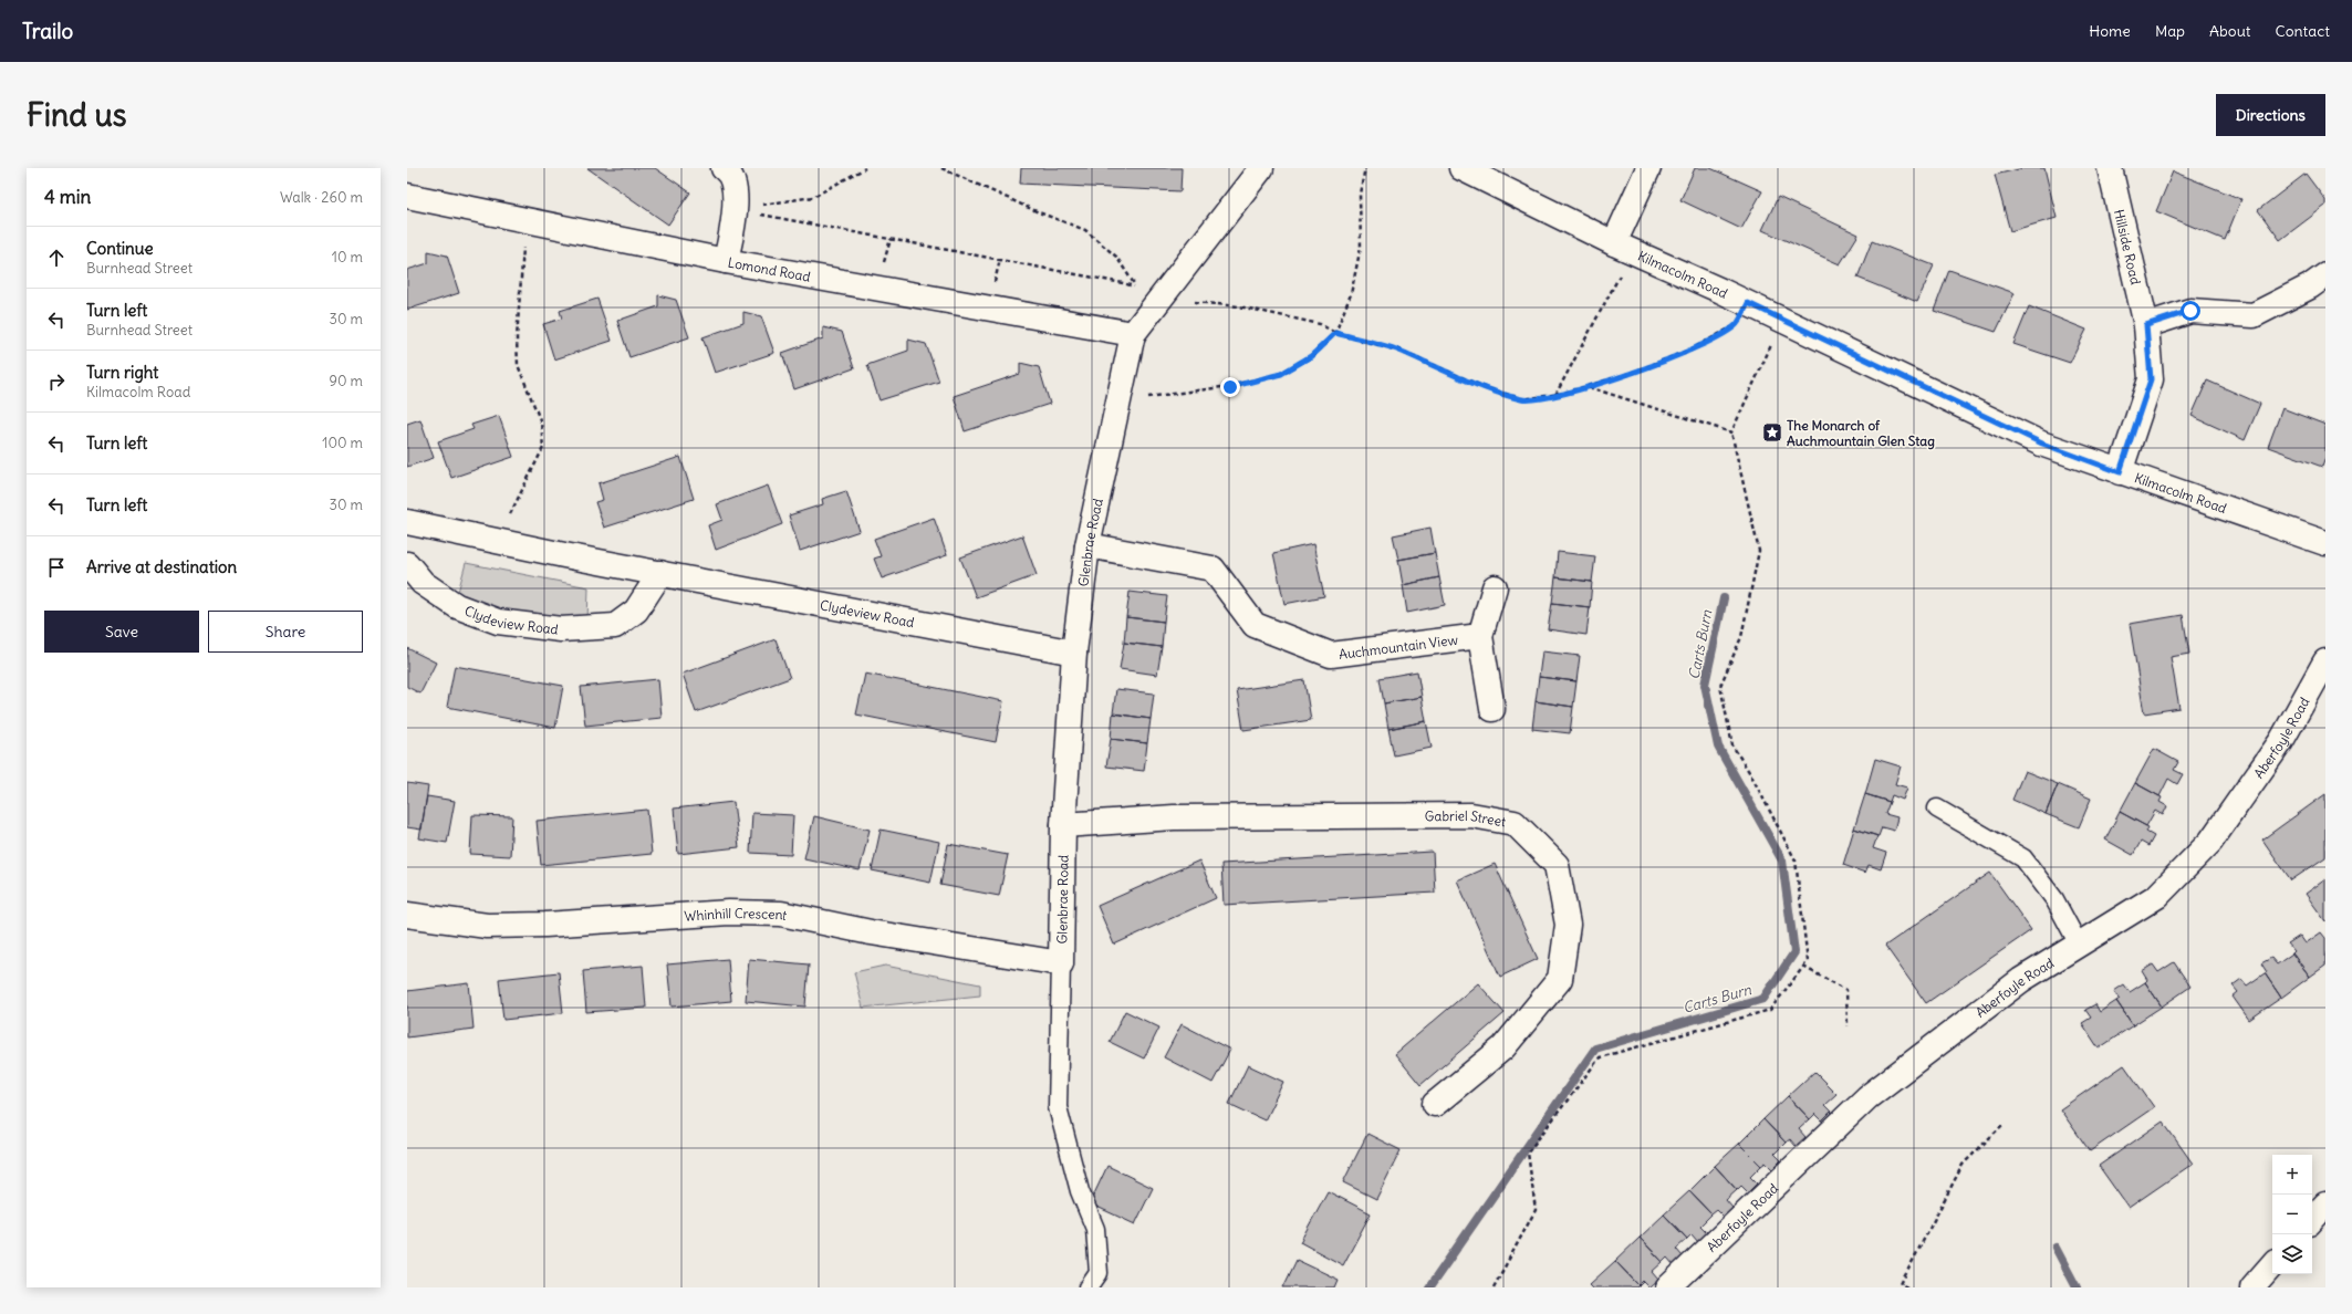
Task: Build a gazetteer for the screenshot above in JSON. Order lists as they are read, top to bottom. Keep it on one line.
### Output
{"streets":{"street":["Hillside Road","Lomond Road","Kilmacolm Road","Glenbrae Road","Clydeview Road","Auchmountain View","Aberfoyle Road","Gabriel Street","Whinhill Crescent"]},"crossings":[["Hillside Road","Kilmacolm Road"],["Lomond Road","Glenbrae Road"],["Glenbrae Road","Clydeview Road"],["Glenbrae Road","Auchmountain View"],["Glenbrae Road","Gabriel Street"],["Glenbrae Road","Whinhill Crescent"]],"water":["Carts Burn"],"places":{"place":["The Monarch of Auchmountain Glen Stag"]},"page":{"header":"Trailo","nav":["Home","Map","About","Contact"],"buttons":["Directions",["Save","Share"]],"title":"Find us","heading":["4 min","Walk · 260 m"],"list":[["Continue","Burnhead Street","10 m"],["Turn left","Burnhead Street","30 m"],["Turn right","Kilmacolm Road","90 m"],["Turn left","100 m"],["Turn left","30 m"],"Arrive at destination"],"map_buttons":["+","−"]}}
